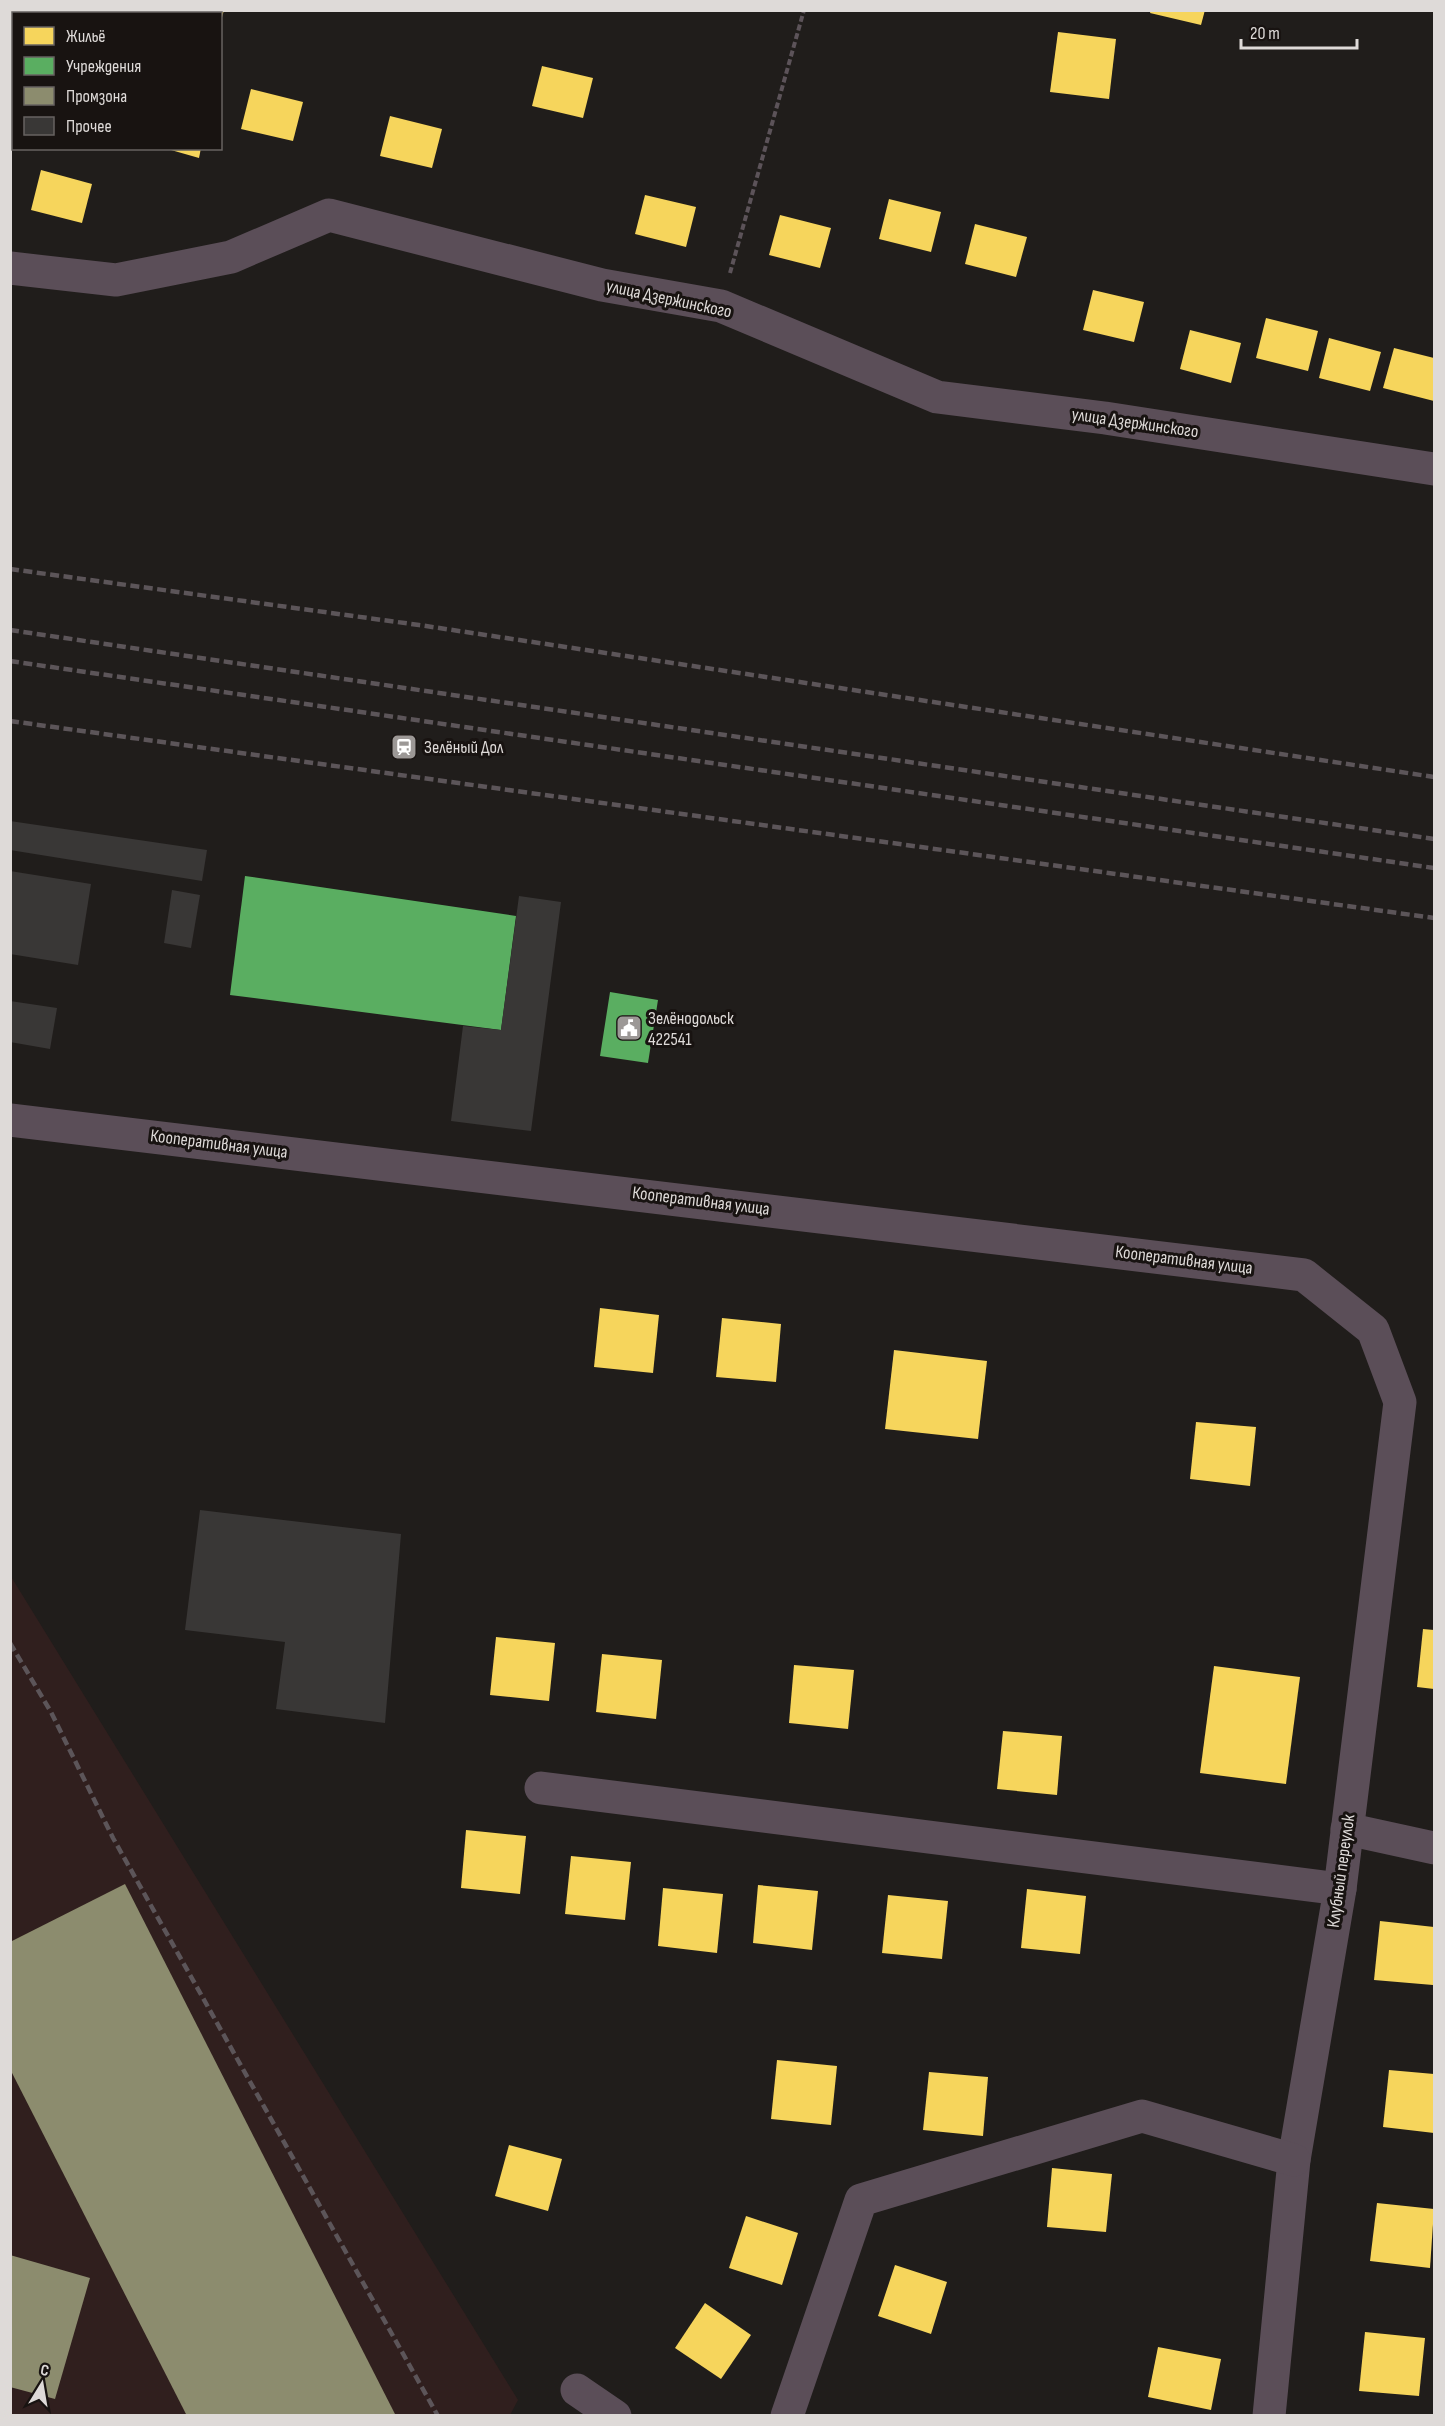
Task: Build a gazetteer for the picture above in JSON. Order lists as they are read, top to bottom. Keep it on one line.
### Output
{"streets":{"street":["улица Дзержинского","Кооперативная улица","Клубный переулок"]},"crossings":[["Кооперативная улица","Клубный переулок"]],"places":{"station":["Зелёный Дол"],"public building":["Зелёнодольск 422541"]},"legend":["Жильё","Учреждения","Промзона","Прочее"],"scale_bar":"20 m","north":"top"}
